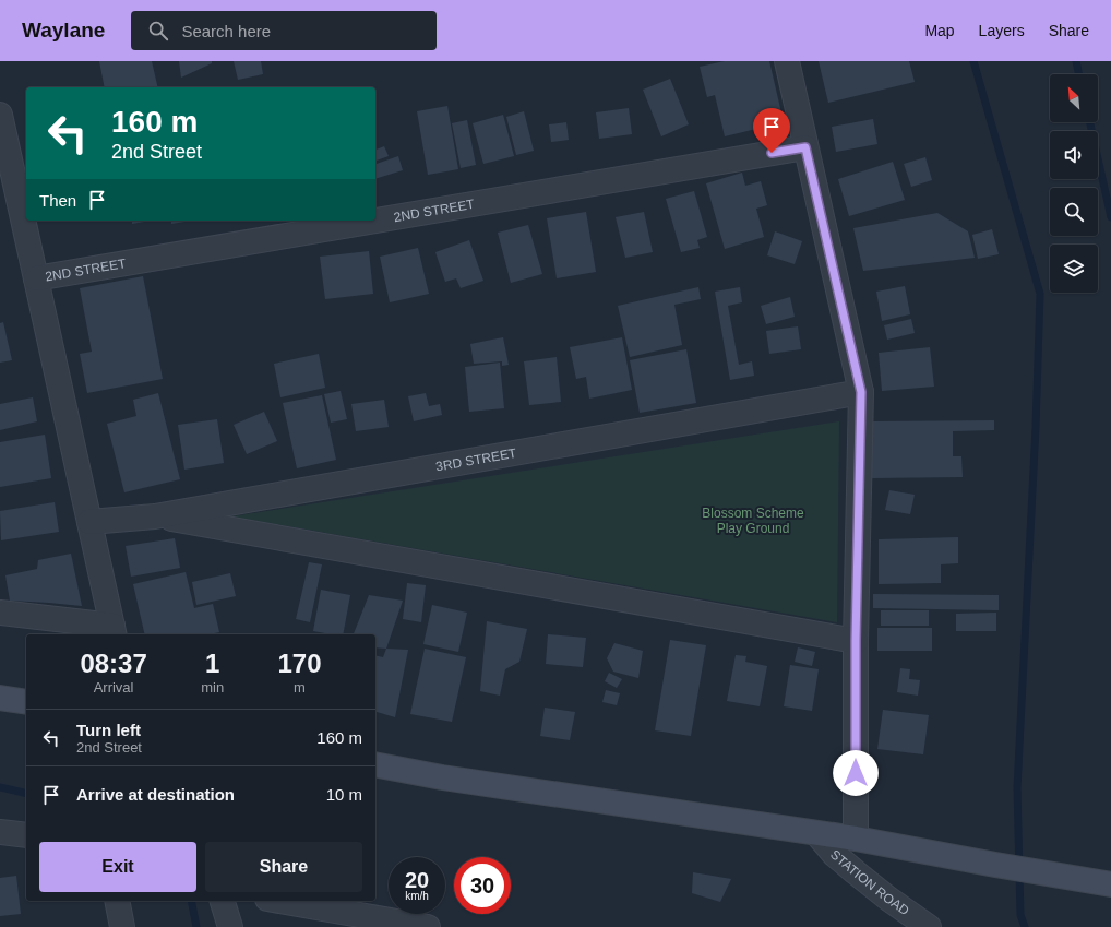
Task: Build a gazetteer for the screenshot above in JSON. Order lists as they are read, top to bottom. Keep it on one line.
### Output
{"streets":{"street":["2ND STREET","3RD STREET","STATION ROAD"]},"parks":["Blossom Scheme Play Ground"],"north":"top left","page":{"header":"Waylane","search":"Search here","nav":["Map","Layers","Share"],"turn":["160 m","2nd Street"],"then":"Then","eta":["08:37","Arrival","1","min","170","m"],"list":[{"name":"Turn left","note":"2nd Street","value":"160 m"},{"name":"Arrive at destination","value":"10 m"}],"buttons":["Exit","Share"],"speed":"20 km/h","limit":"30"}}
